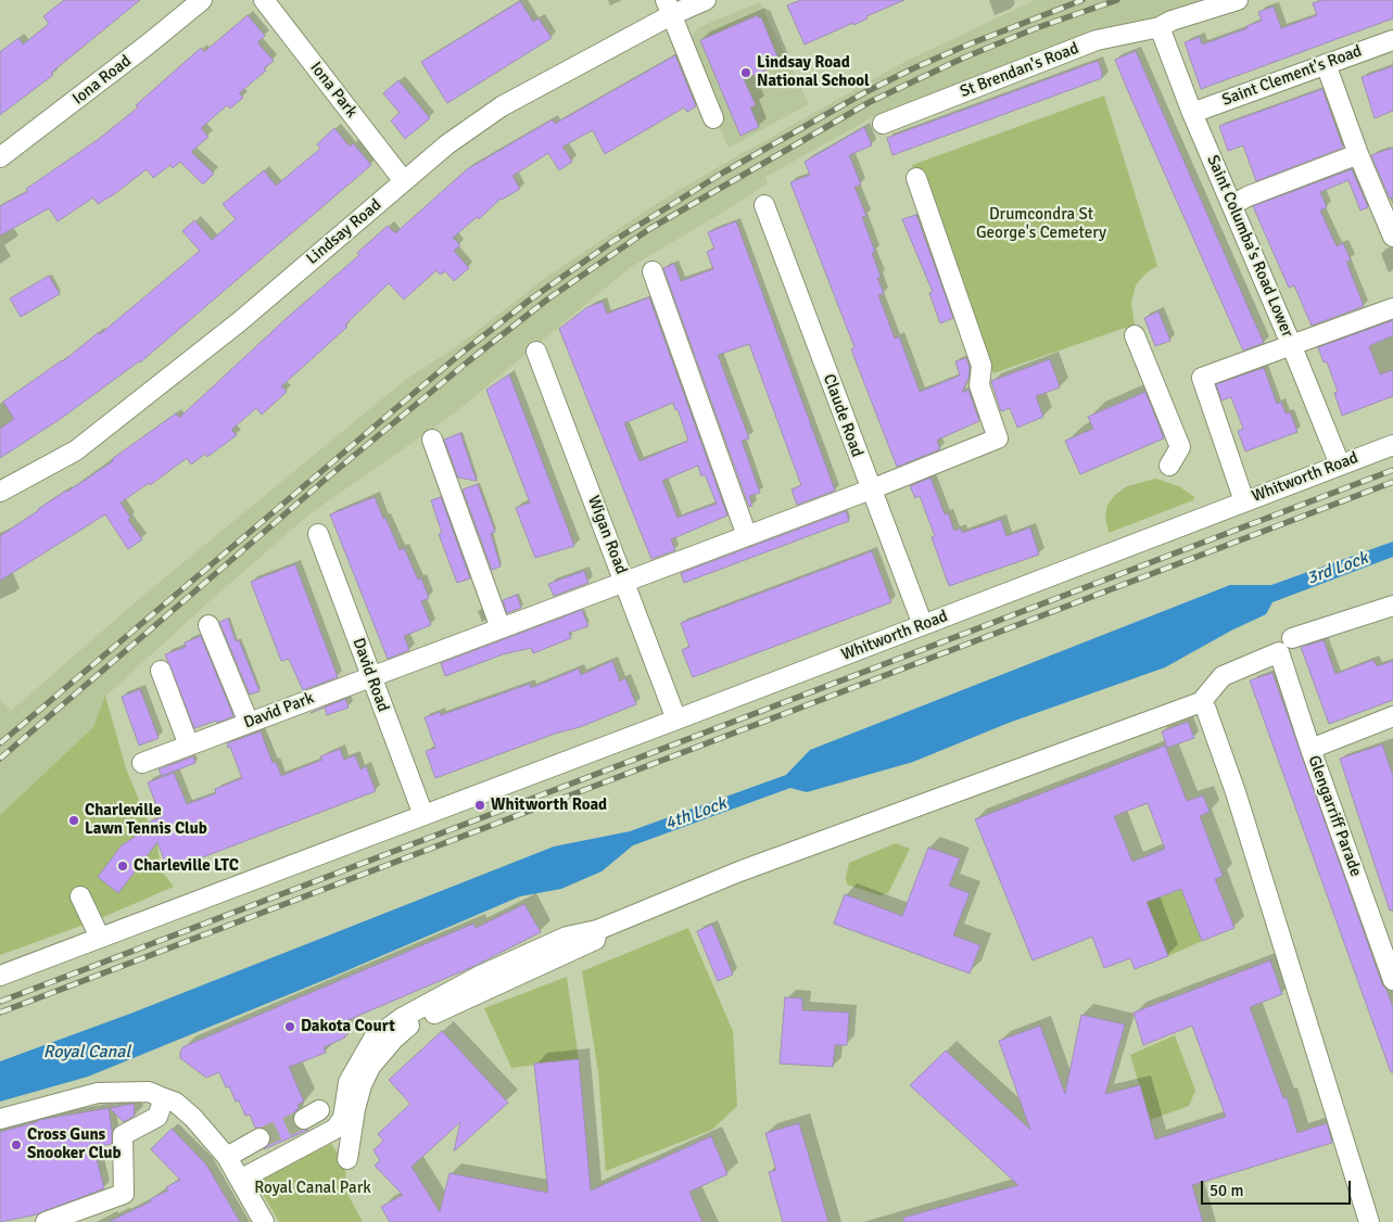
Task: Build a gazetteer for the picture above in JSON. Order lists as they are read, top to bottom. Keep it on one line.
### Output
{"streets":{"street":["St Brendan's Road","Saint Clement's Road","Iona Road","Iona Park","Lindsay Road","Saint Columba's Road Lower","Claude Road","Whitworth Road","Wigan Road","David Road","David Park","Glengarriff Parade"]},"crossings":[["St Brendan's Road","Saint Columba's Road Lower"],["Saint Clement's Road","Saint Columba's Road Lower"],["Iona Park","Lindsay Road"],["Saint Columba's Road Lower","Whitworth Road"],["Claude Road","Whitworth Road"],["Claude Road","David Park"],["Whitworth Road","Wigan Road"],["Whitworth Road","David Road"],["Wigan Road","David Park"],["David Road","David Park"]],"water":["3rd Lock","4th Lock","Royal Canal"],"parks":["Drumcondra St George's Cemetery","Royal Canal Park"],"places":["Lindsay Road National School","Whitworth Road","Charleville Lawn Tennis Club","Charleville LTC","Dakota Court","Cross Guns Snooker Club"],"scale_bar":"50 m"}
